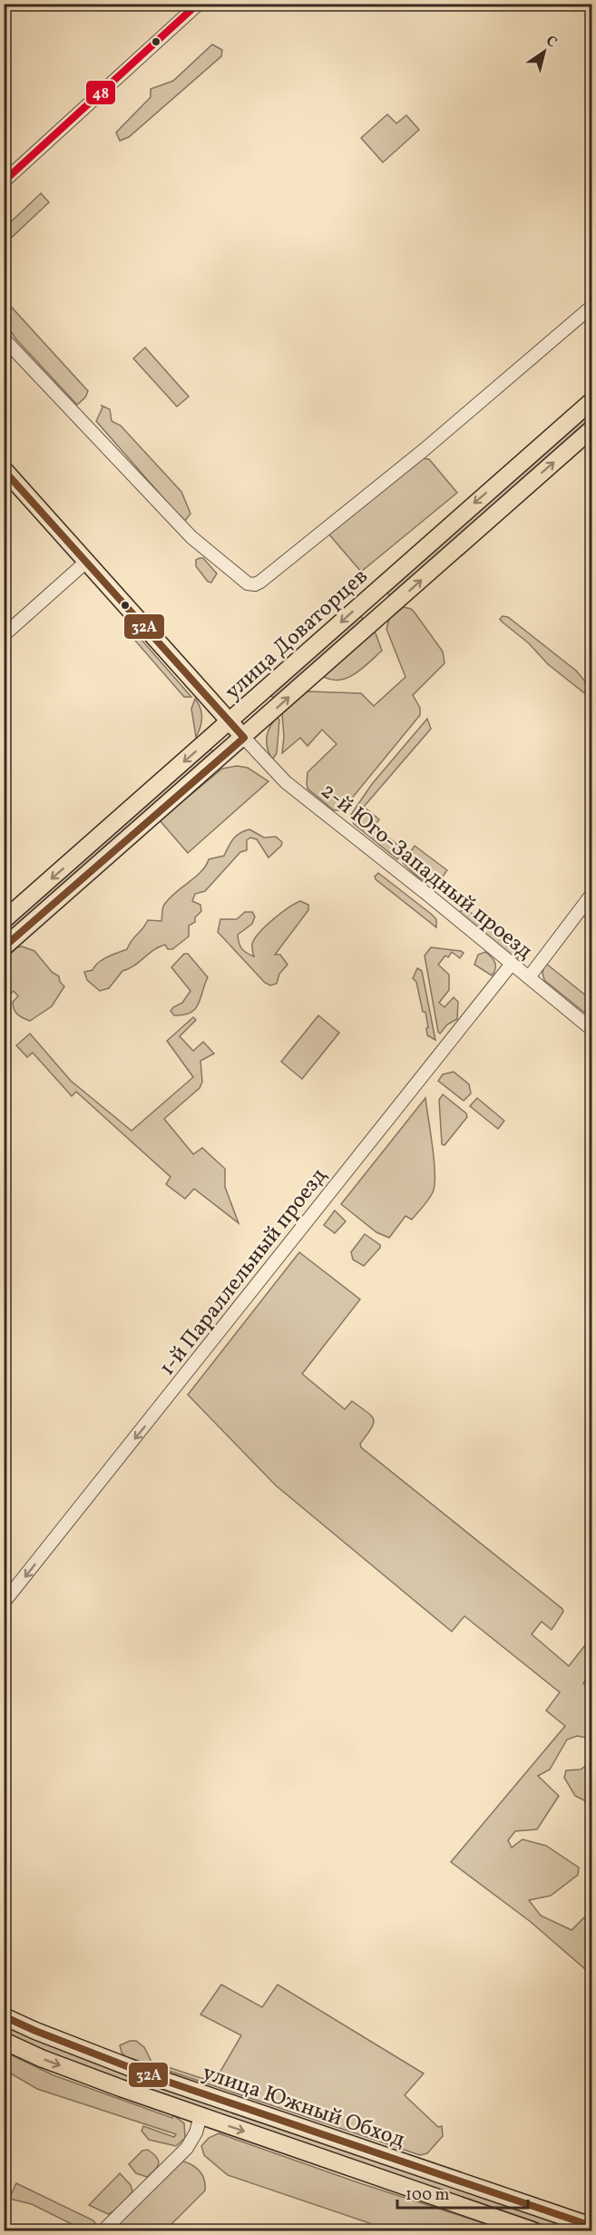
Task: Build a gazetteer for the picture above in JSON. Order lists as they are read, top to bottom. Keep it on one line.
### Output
{"streets":{"main road":["улица Доваторцев","улица Южный Обход"],"street":["2-й Юго-Западный проезд","1-й Параллельный проезд"]},"crossings":[["улица Доваторцев","2-й Юго-Западный проезд"],["2-й Юго-Западный проезд","1-й Параллельный проезд"]],"one_way":["1-й Параллельный проезд"],"lines":["transit line 48","transit line 32A"],"scale_bar":"100 m","north":"top right"}
